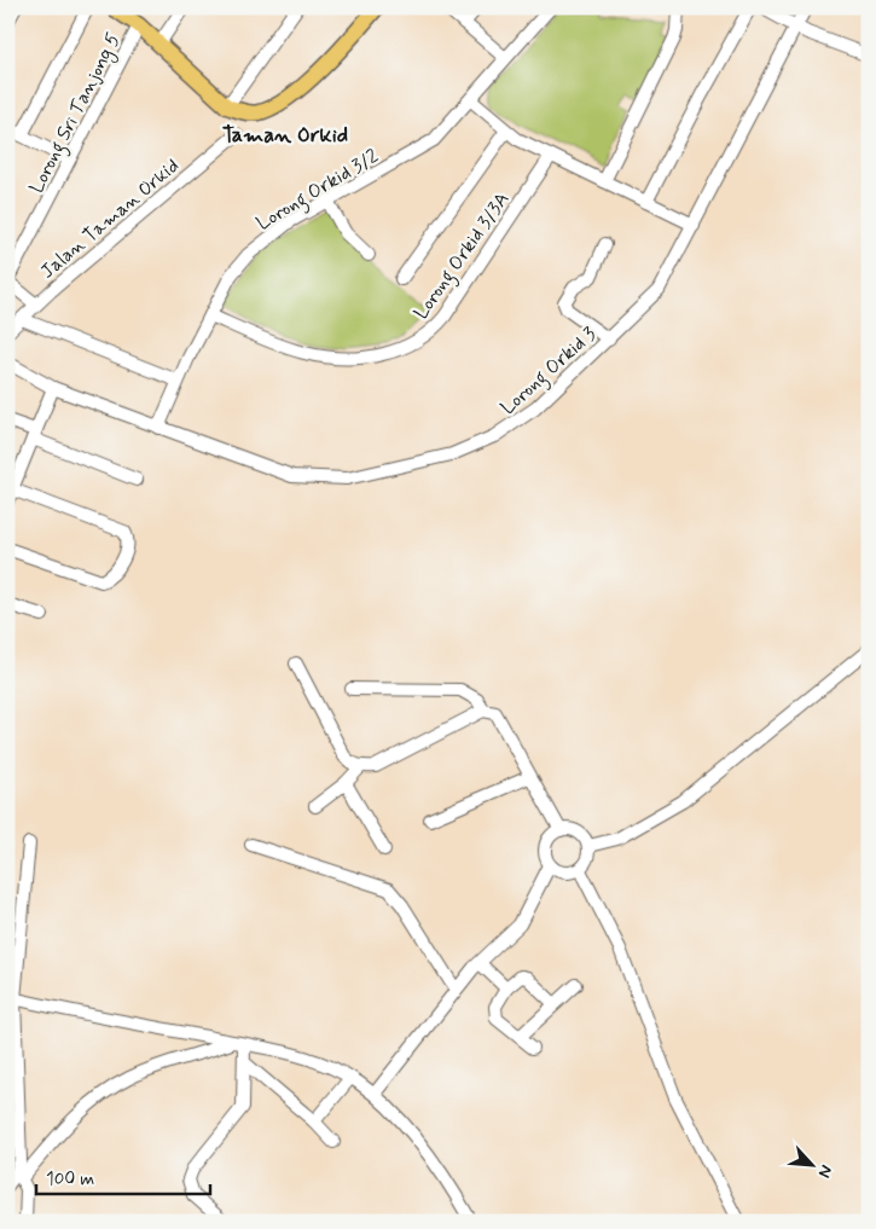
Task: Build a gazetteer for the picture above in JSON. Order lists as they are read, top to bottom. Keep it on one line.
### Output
{"streets":{"street":["Lorong Sri Tanjong 5","Lorong Orkid 3/2","Jalan Taman Orkid","Lorong Orkid 3/3A","Lorong Orkid 3"]},"crossings":[["Lorong Orkid 3/2","Lorong Orkid 3/3A"],["Lorong Orkid 3/2","Lorong Orkid 3"]],"districts":["Taman Orkid"],"scale_bar":"100 m","north":"bottom right"}
